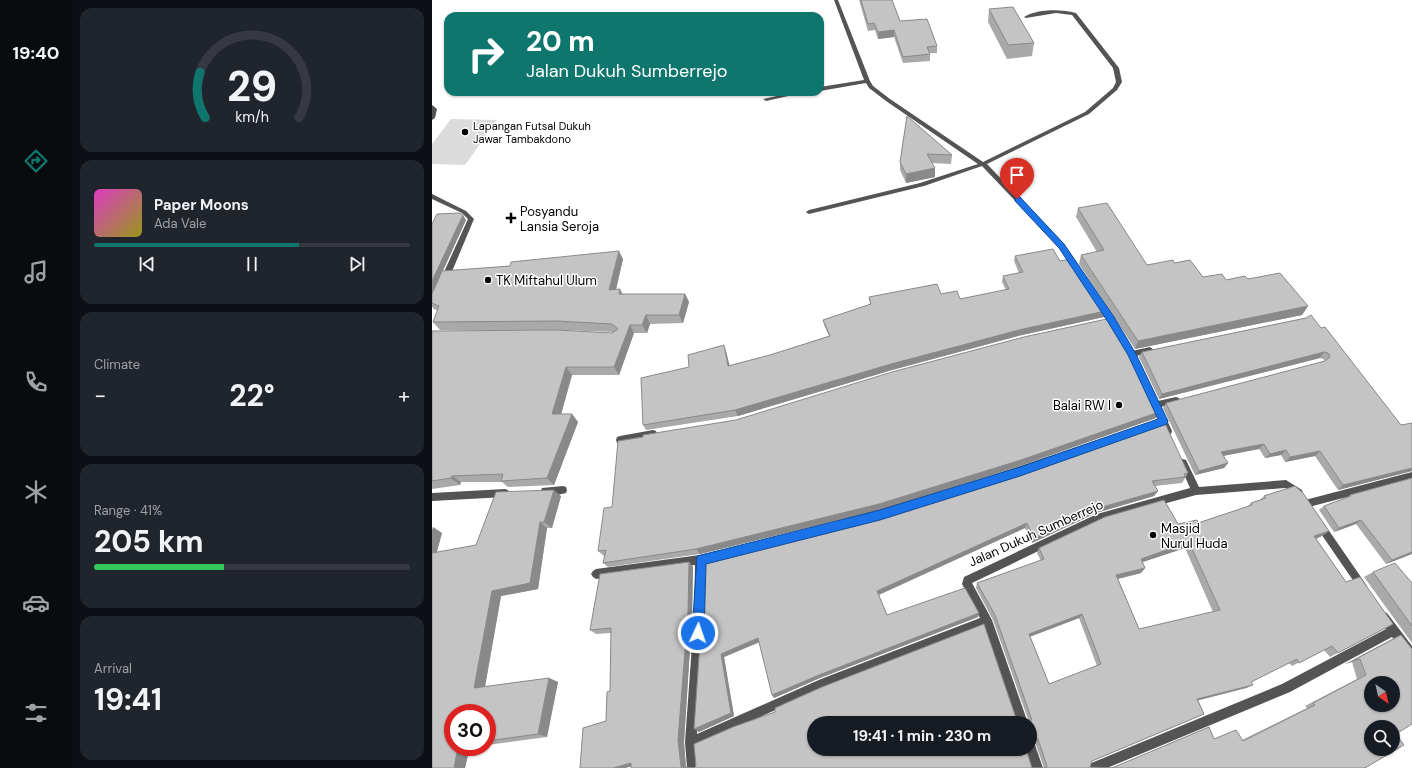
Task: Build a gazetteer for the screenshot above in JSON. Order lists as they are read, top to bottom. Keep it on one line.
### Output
{"streets":{"street":["Jalan Dukuh Sumberrejo"]},"places":{"other":["Lapangan Futsal Dukuh Jawar Tambakdono","TK Miftahul Ulum","Balai RW I","Masjid Nurul Huda"],"health":["Posyandu Lansia Seroja"]},"north":"bottom right","page":{"tabs":"19:40","turn":["20 m","Jalan Dukuh Sumberrejo"],"song":["Paper Moons","Ada Vale"],"tile":["Climate",["Range · 41%","205 km"],["Arrival","19:41"]],"heat":["−","22°","+"],"limit":"30","trip":"19:41 · 1 min · 230 m","gauge":["29","km/h"]}}
